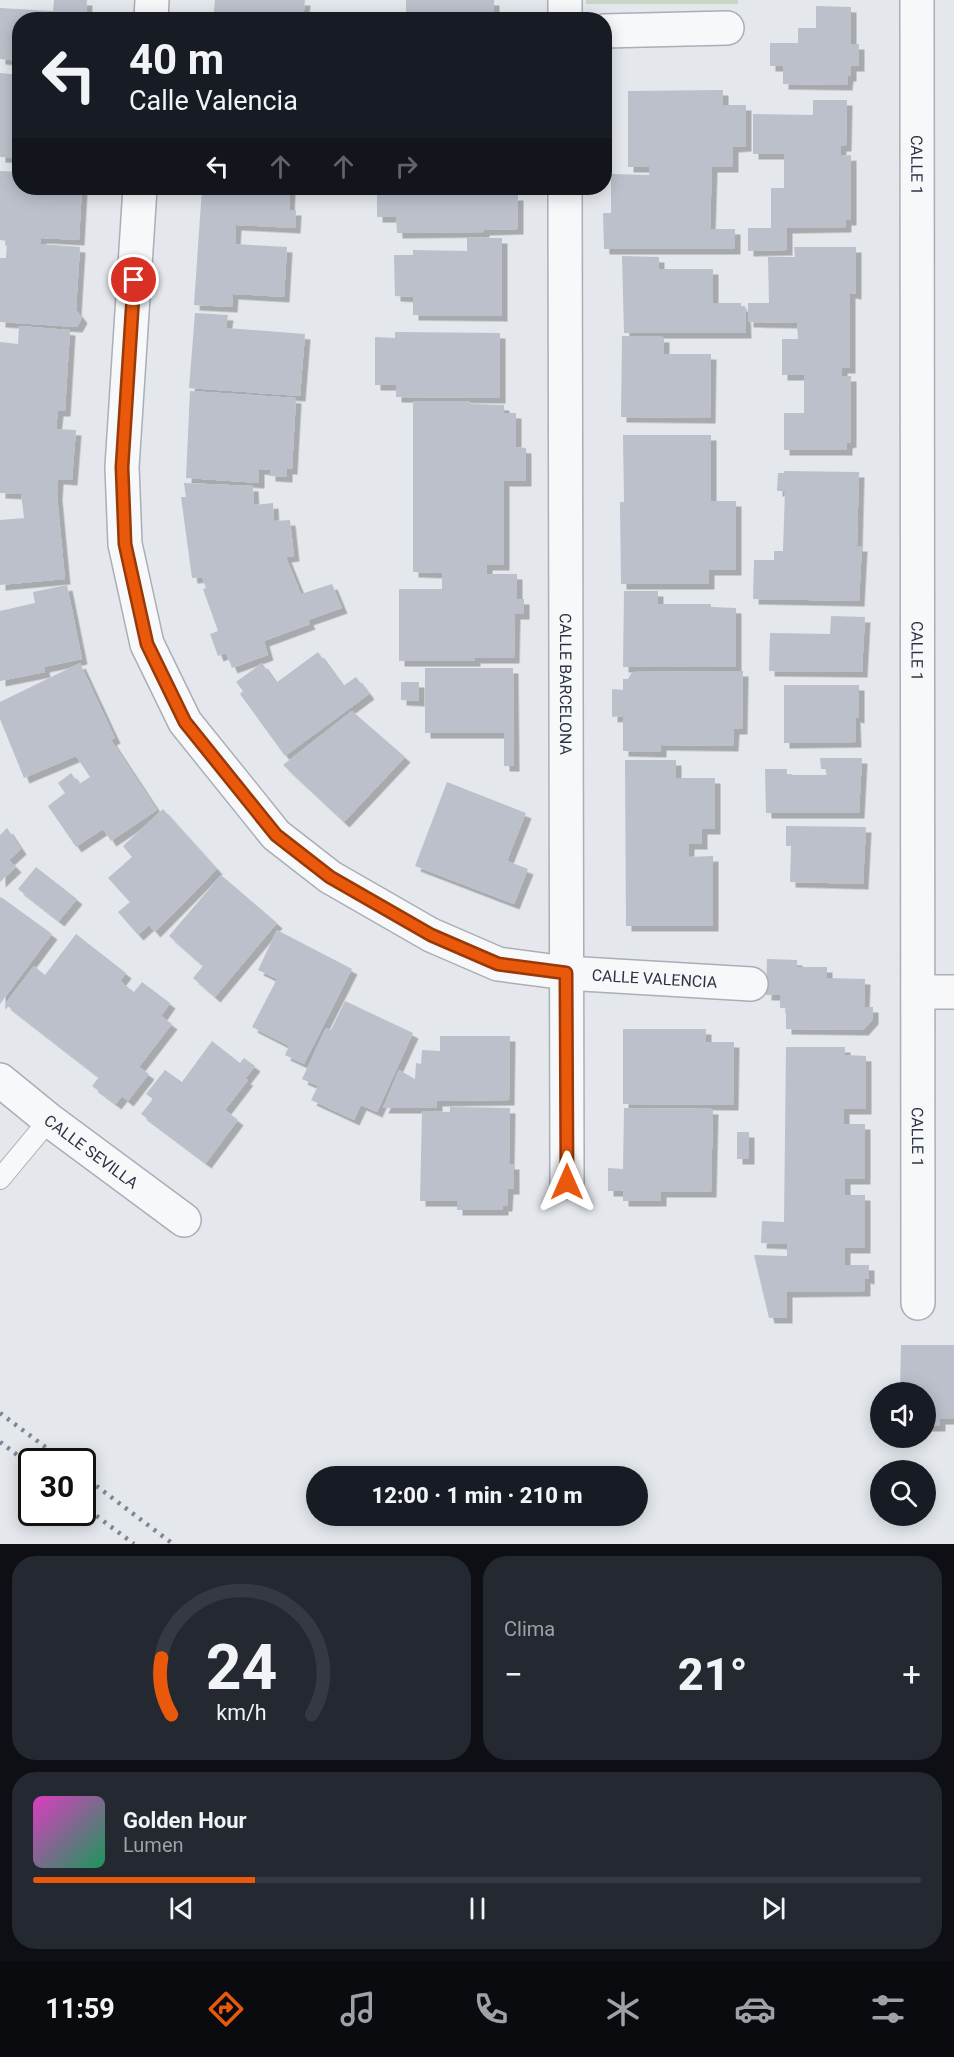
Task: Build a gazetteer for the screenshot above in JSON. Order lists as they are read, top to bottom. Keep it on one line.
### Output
{"streets":{"street":["CALLE 1","CALLE BARCELONA","CALLE VALENCIA","CALLE SEVILLA"]},"crossings":[["CALLE BARCELONA","CALLE VALENCIA"]],"page":{"turn":["40 m","Calle Valencia"],"limit":"30","trip":"12:00 · 1 min · 210 m","tile":"Clima","heat":["−","21°","+"],"song":["Golden Hour","Lumen"],"tabs":"11:59","gauge":["24","km/h"]}}
